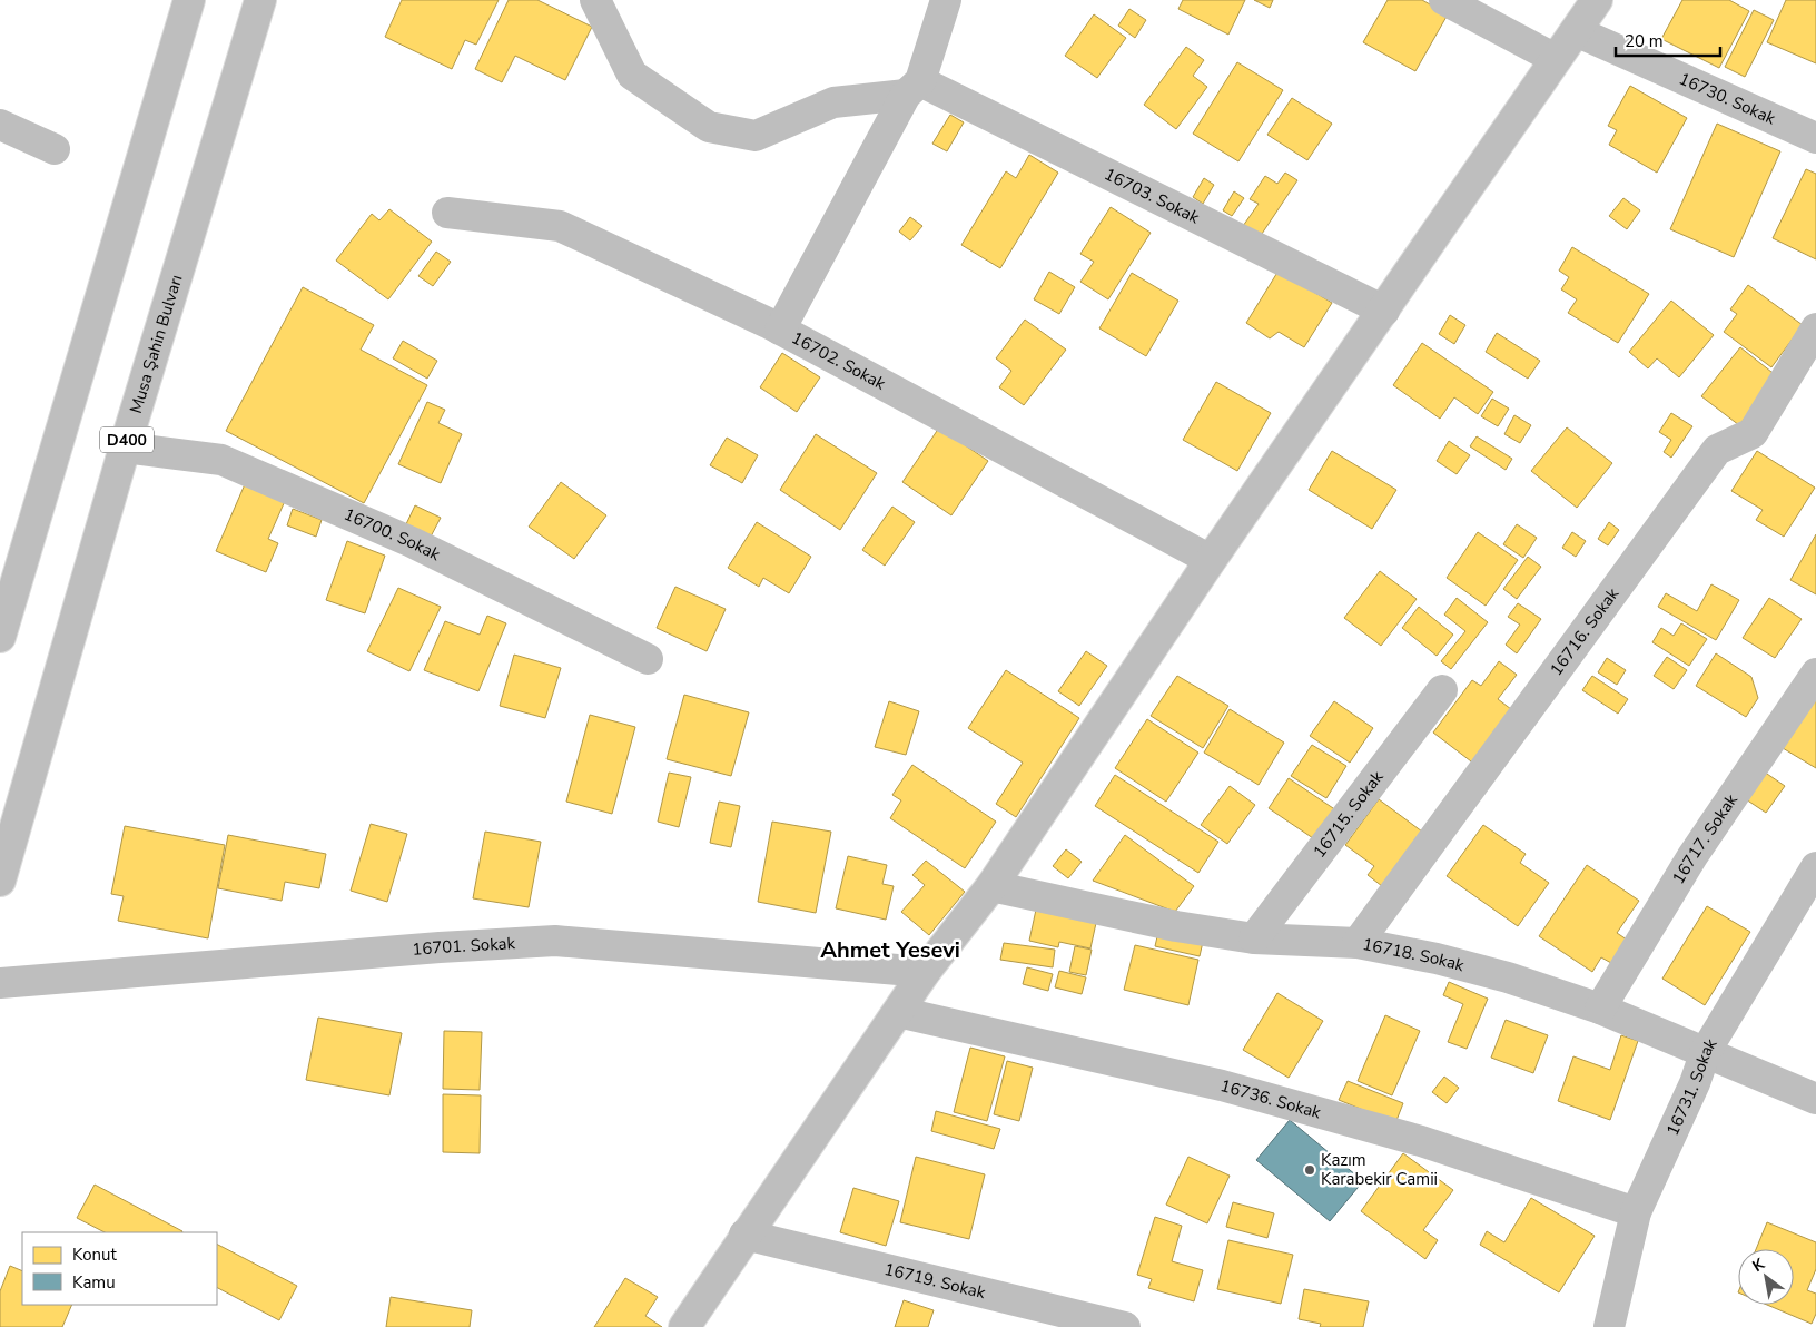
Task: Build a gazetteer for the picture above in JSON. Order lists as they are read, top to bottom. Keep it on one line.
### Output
{"streets":{"main road":["16730. Sokak","16703. Sokak","Musa Şahin Bulvarı","16702. Sokak","D400","16700. Sokak","16716. Sokak","16715. Sokak","16717. Sokak","16701. Sokak","16718. Sokak","16731. Sokak","16736. Sokak","16719. Sokak"]},"crossings":[["Musa Şahin Bulvarı","16700. Sokak"],["16716. Sokak","16718. Sokak"],["16715. Sokak","16718. Sokak"],["16717. Sokak","16718. Sokak"],["16718. Sokak","16731. Sokak"],["16731. Sokak","16736. Sokak"]],"districts":["Ahmet Yesevi"],"places":["Kazım Karabekir Camii"],"legend":["Konut","Kamu"],"scale_bar":"20 m","north":"top left"}
